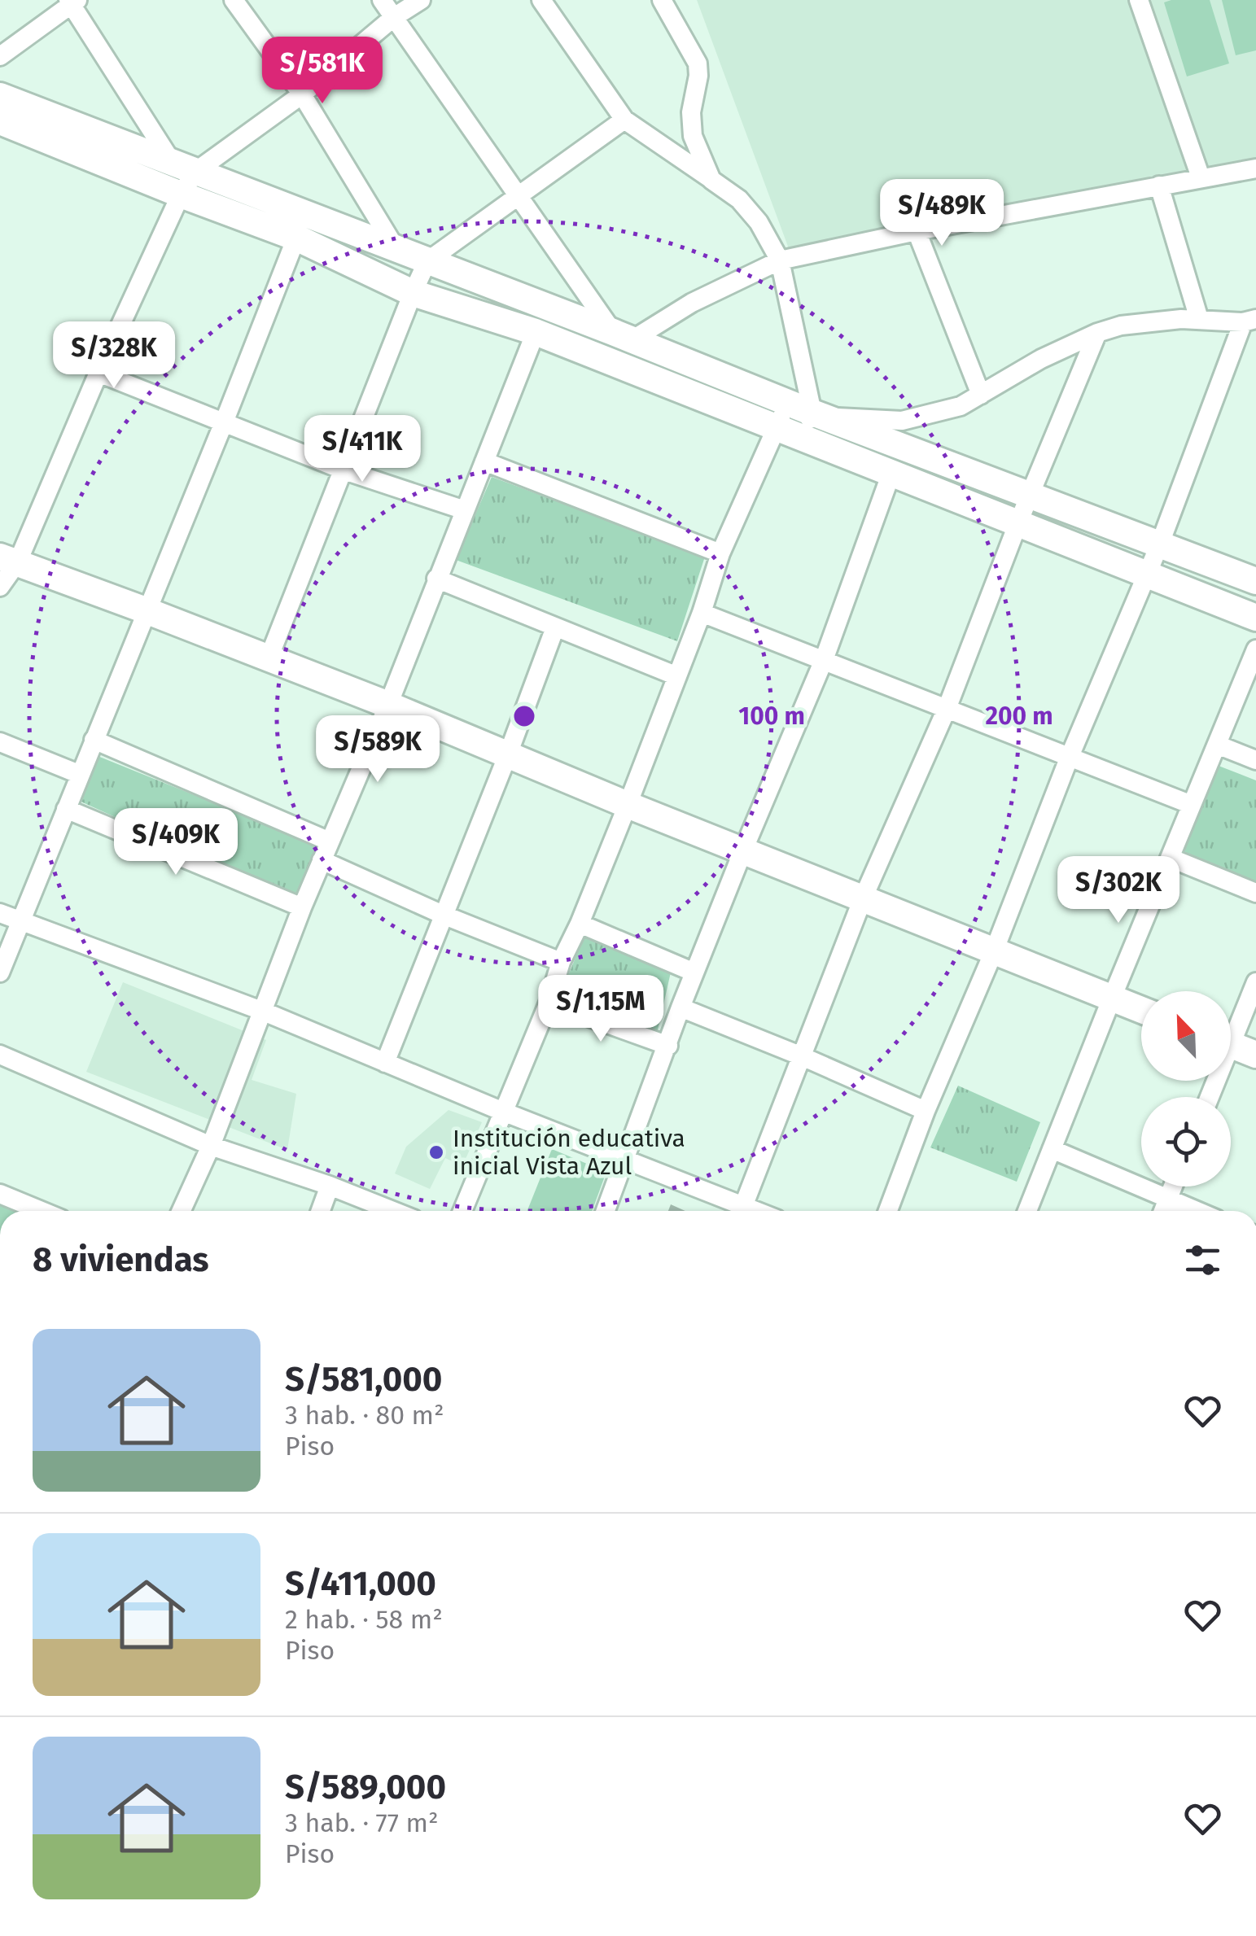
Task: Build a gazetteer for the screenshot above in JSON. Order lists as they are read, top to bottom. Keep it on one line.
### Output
{"places":["Institución educativa inicial Vista Azul"],"north":"top left","page":{"price":["S/581K","S/489K","S/328K","S/411K","S/589K","S/409K","S/302K","S/1.15M"],"heading":"8 viviendas","list":[{"name":"S/581,000","note":"3 hab. · 80 m² · Piso"},{"name":"S/411,000","note":"2 hab. · 58 m² · Piso"},{"name":"S/589,000","note":"3 hab. · 77 m² · Piso"}]},"rings":["100 m","200 m"]}
